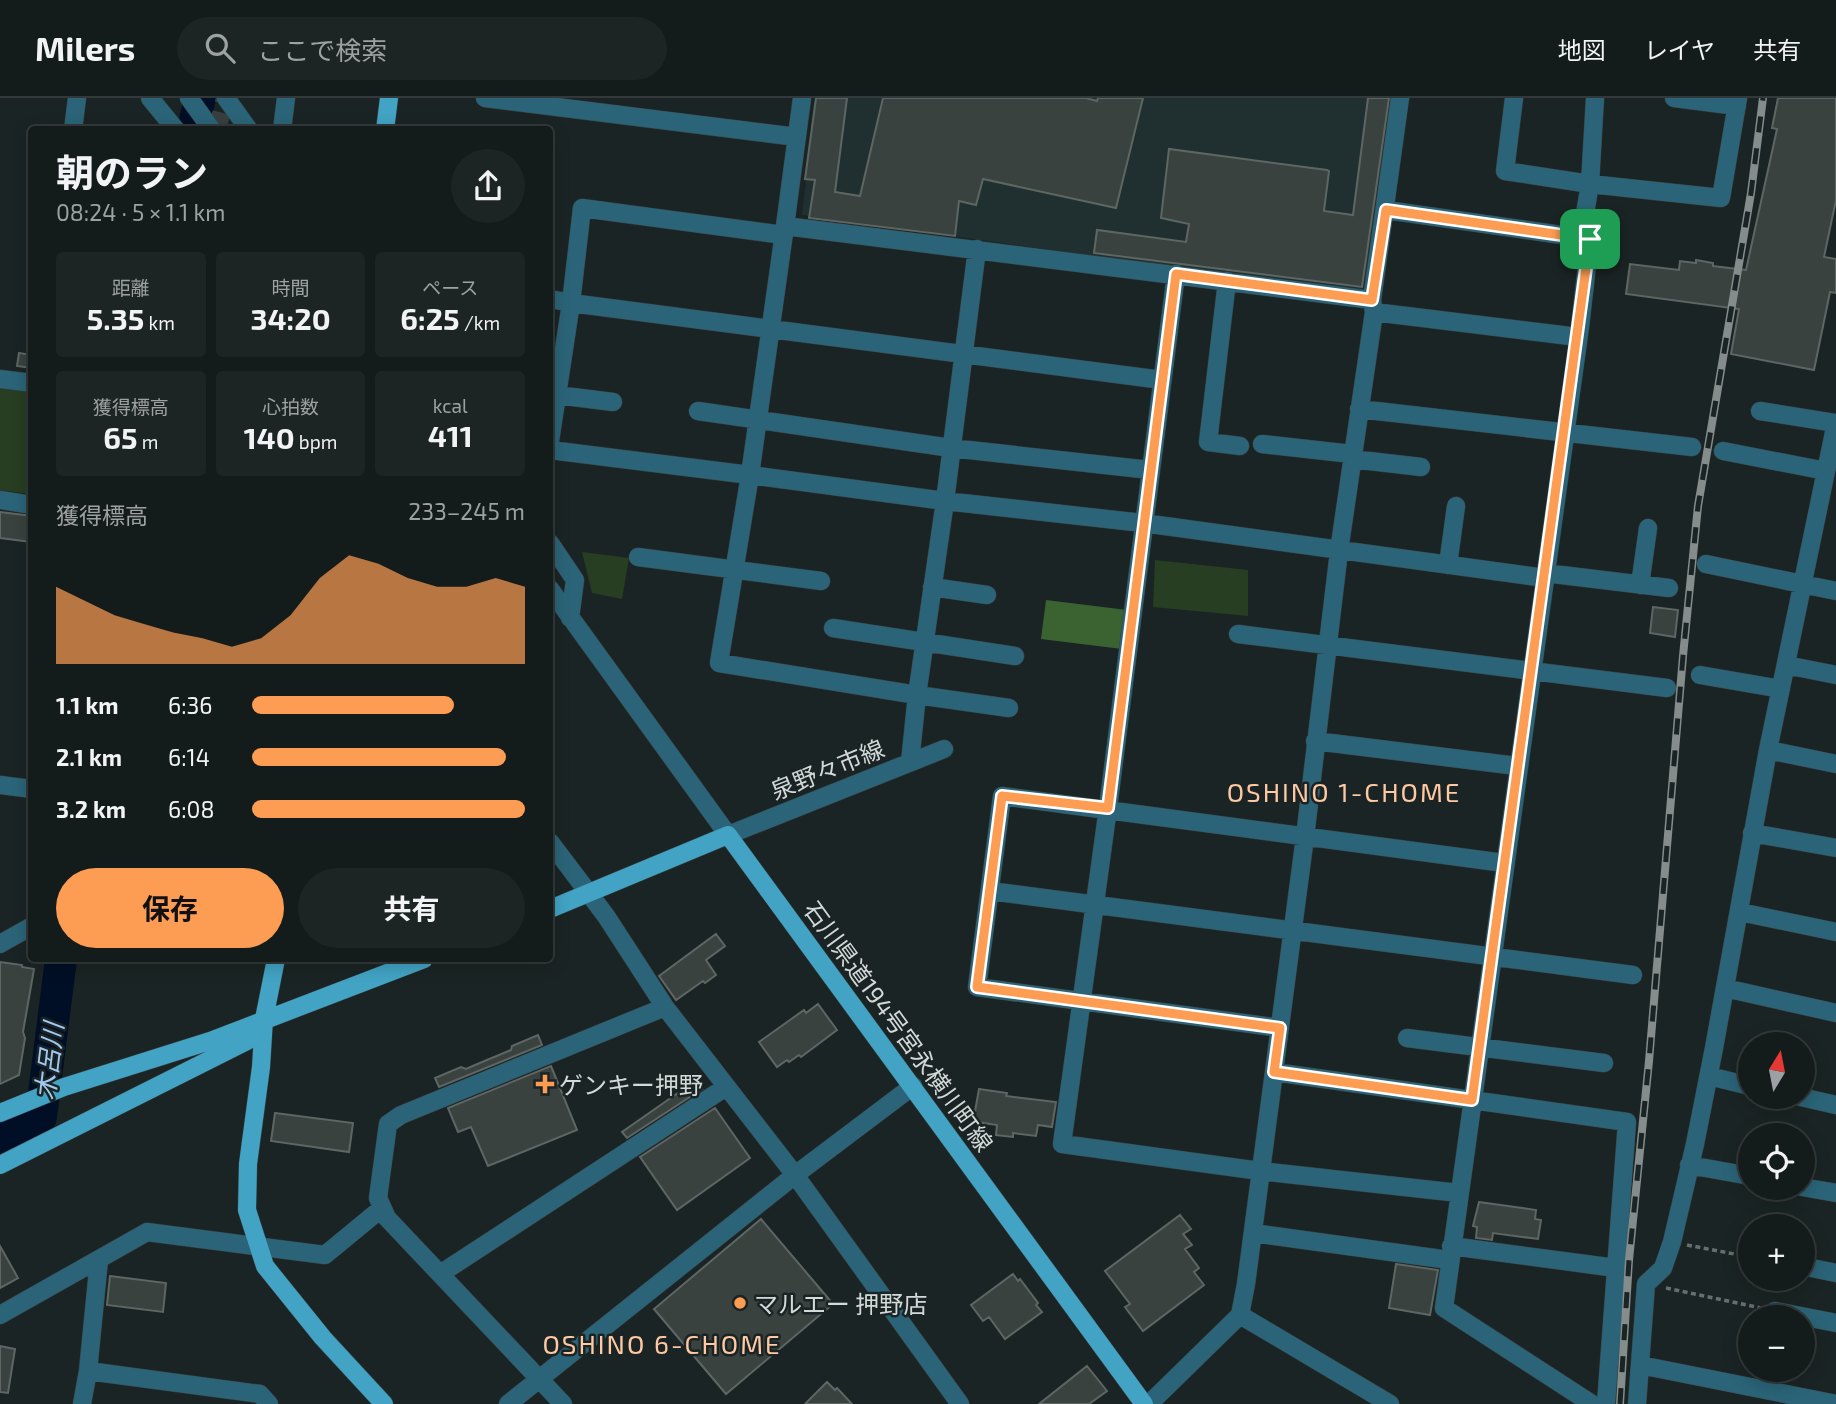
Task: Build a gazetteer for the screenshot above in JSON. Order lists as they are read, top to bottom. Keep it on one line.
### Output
{"streets":{"main road":["石川県道194号宮永横川町線"],"street":["泉野々市線"]},"crossings":[["泉野々市線","石川県道194号宮永横川町線"]],"districts":["OSHINO 1-CHOME","OSHINO 6-CHOME"],"water":["木呂川"],"places":{"health":["ゲンキー押野"],"other":["マルエー 押野店"]},"north":"top","page":{"header":"Milers","search":"ここで検索","nav":["地図","レイヤ","共有"],"heading":["朝のラン","08:24 · 5 × 1.1 km"],"stats":[["距離","5.35 km"],["時間","34:20"],["ペース","6:25 /km"],["獲得標高","65 m"],["心拍数","140 bpm"],["kcal","411"]],"chart":["獲得標高","233–245 m"],"list":[{"name":"1.1 km","note":"6:36"},{"name":"2.1 km","note":"6:14"},{"name":"3.2 km","note":"6:08"}],"buttons":["保存","共有"],"map_buttons":["+","−"]}}
